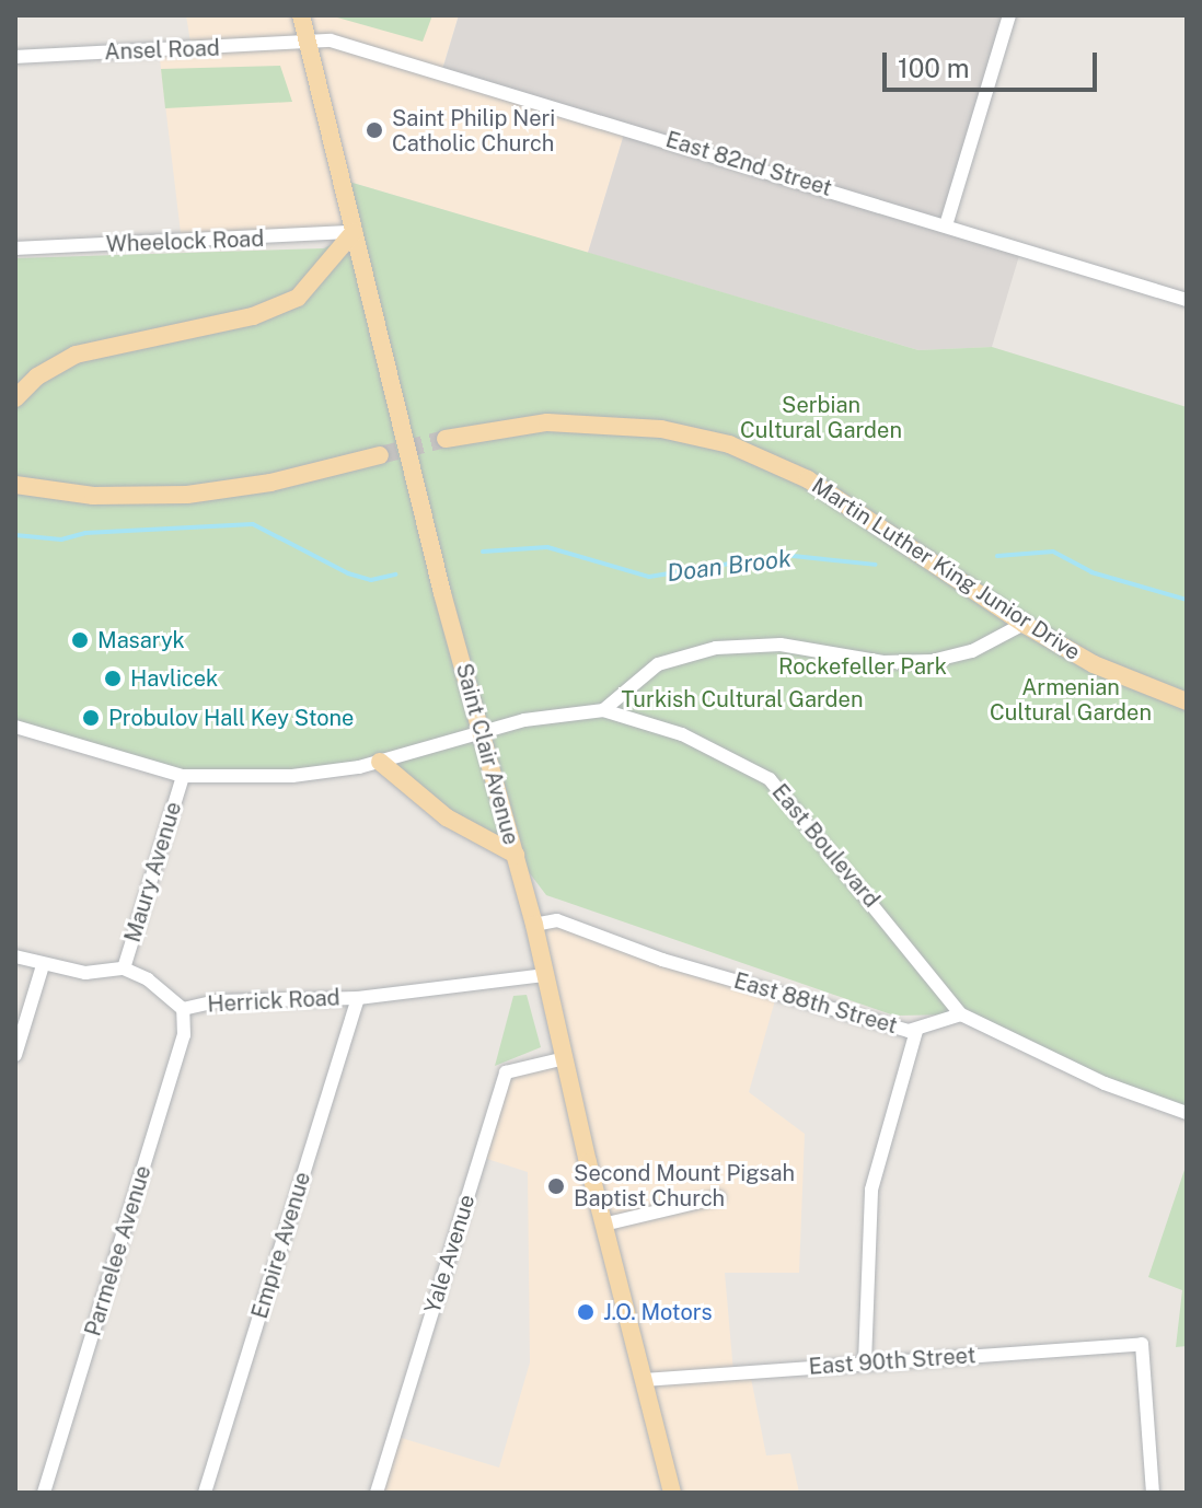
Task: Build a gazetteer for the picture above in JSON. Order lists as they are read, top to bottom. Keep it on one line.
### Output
{"streets":{"main road":["Martin Luther King Junior Drive","Saint Clair Avenue"],"street":["Ansel Road","East 82nd Street","Wheelock Road","East Boulevard","Maury Avenue","Herrick Road","East 88th Street","Empire Avenue","Parmelee Avenue","Yale Avenue","East 90th Street"]},"crossings":[["Ansel Road","East 82nd Street"],["Ansel Road","Saint Clair Avenue"],["East 82nd Street","Saint Clair Avenue"],["Wheelock Road","Saint Clair Avenue"],["Saint Clair Avenue","East Boulevard"],["Saint Clair Avenue","Herrick Road"],["Saint Clair Avenue","East 88th Street"],["Saint Clair Avenue","Yale Avenue"],["Saint Clair Avenue","East 90th Street"],["East Boulevard","Maury Avenue"],["East Boulevard","East 88th Street"],["Maury Avenue","Herrick Road"],["Herrick Road","Empire Avenue"],["Herrick Road","Parmelee Avenue"]],"water":["Doan Brook"],"parks":["Serbian Cultural Garden","Rockefeller Park","Armenian Cultural Garden","Turkish Cultural Garden"],"places":["Saint Philip Neri Catholic Church","Masaryk","Havlicek","Probulov Hall Key Stone","Second Mount Pigsah Baptist Church","J.O. Motors"],"scale_bar":"100 m"}
